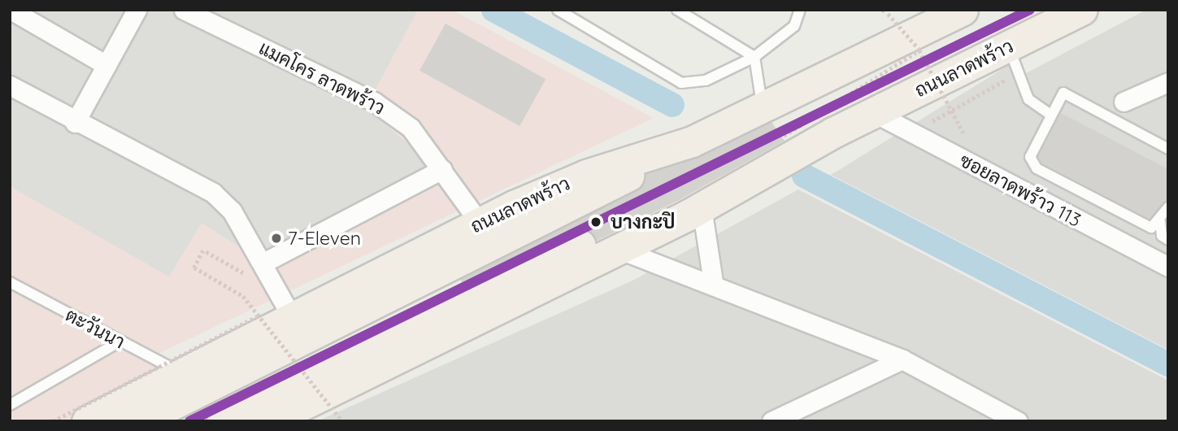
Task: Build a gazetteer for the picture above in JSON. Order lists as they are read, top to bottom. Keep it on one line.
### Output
{"streets":{"main road":["ถนนลาดพร้าว"],"street":["แมคโคร ลาดพร้าว","ซอยลาดพร้าว 113"],"lane":["ตะวันนา"]},"crossings":[["ถนนลาดพร้าว","แมคโคร ลาดพร้าว"],["ถนนลาดพร้าว","ซอยลาดพร้าว 113"],["ถนนลาดพร้าว","ตะวันนา"]],"places":["บางกะปิ","7-Eleven"]}
